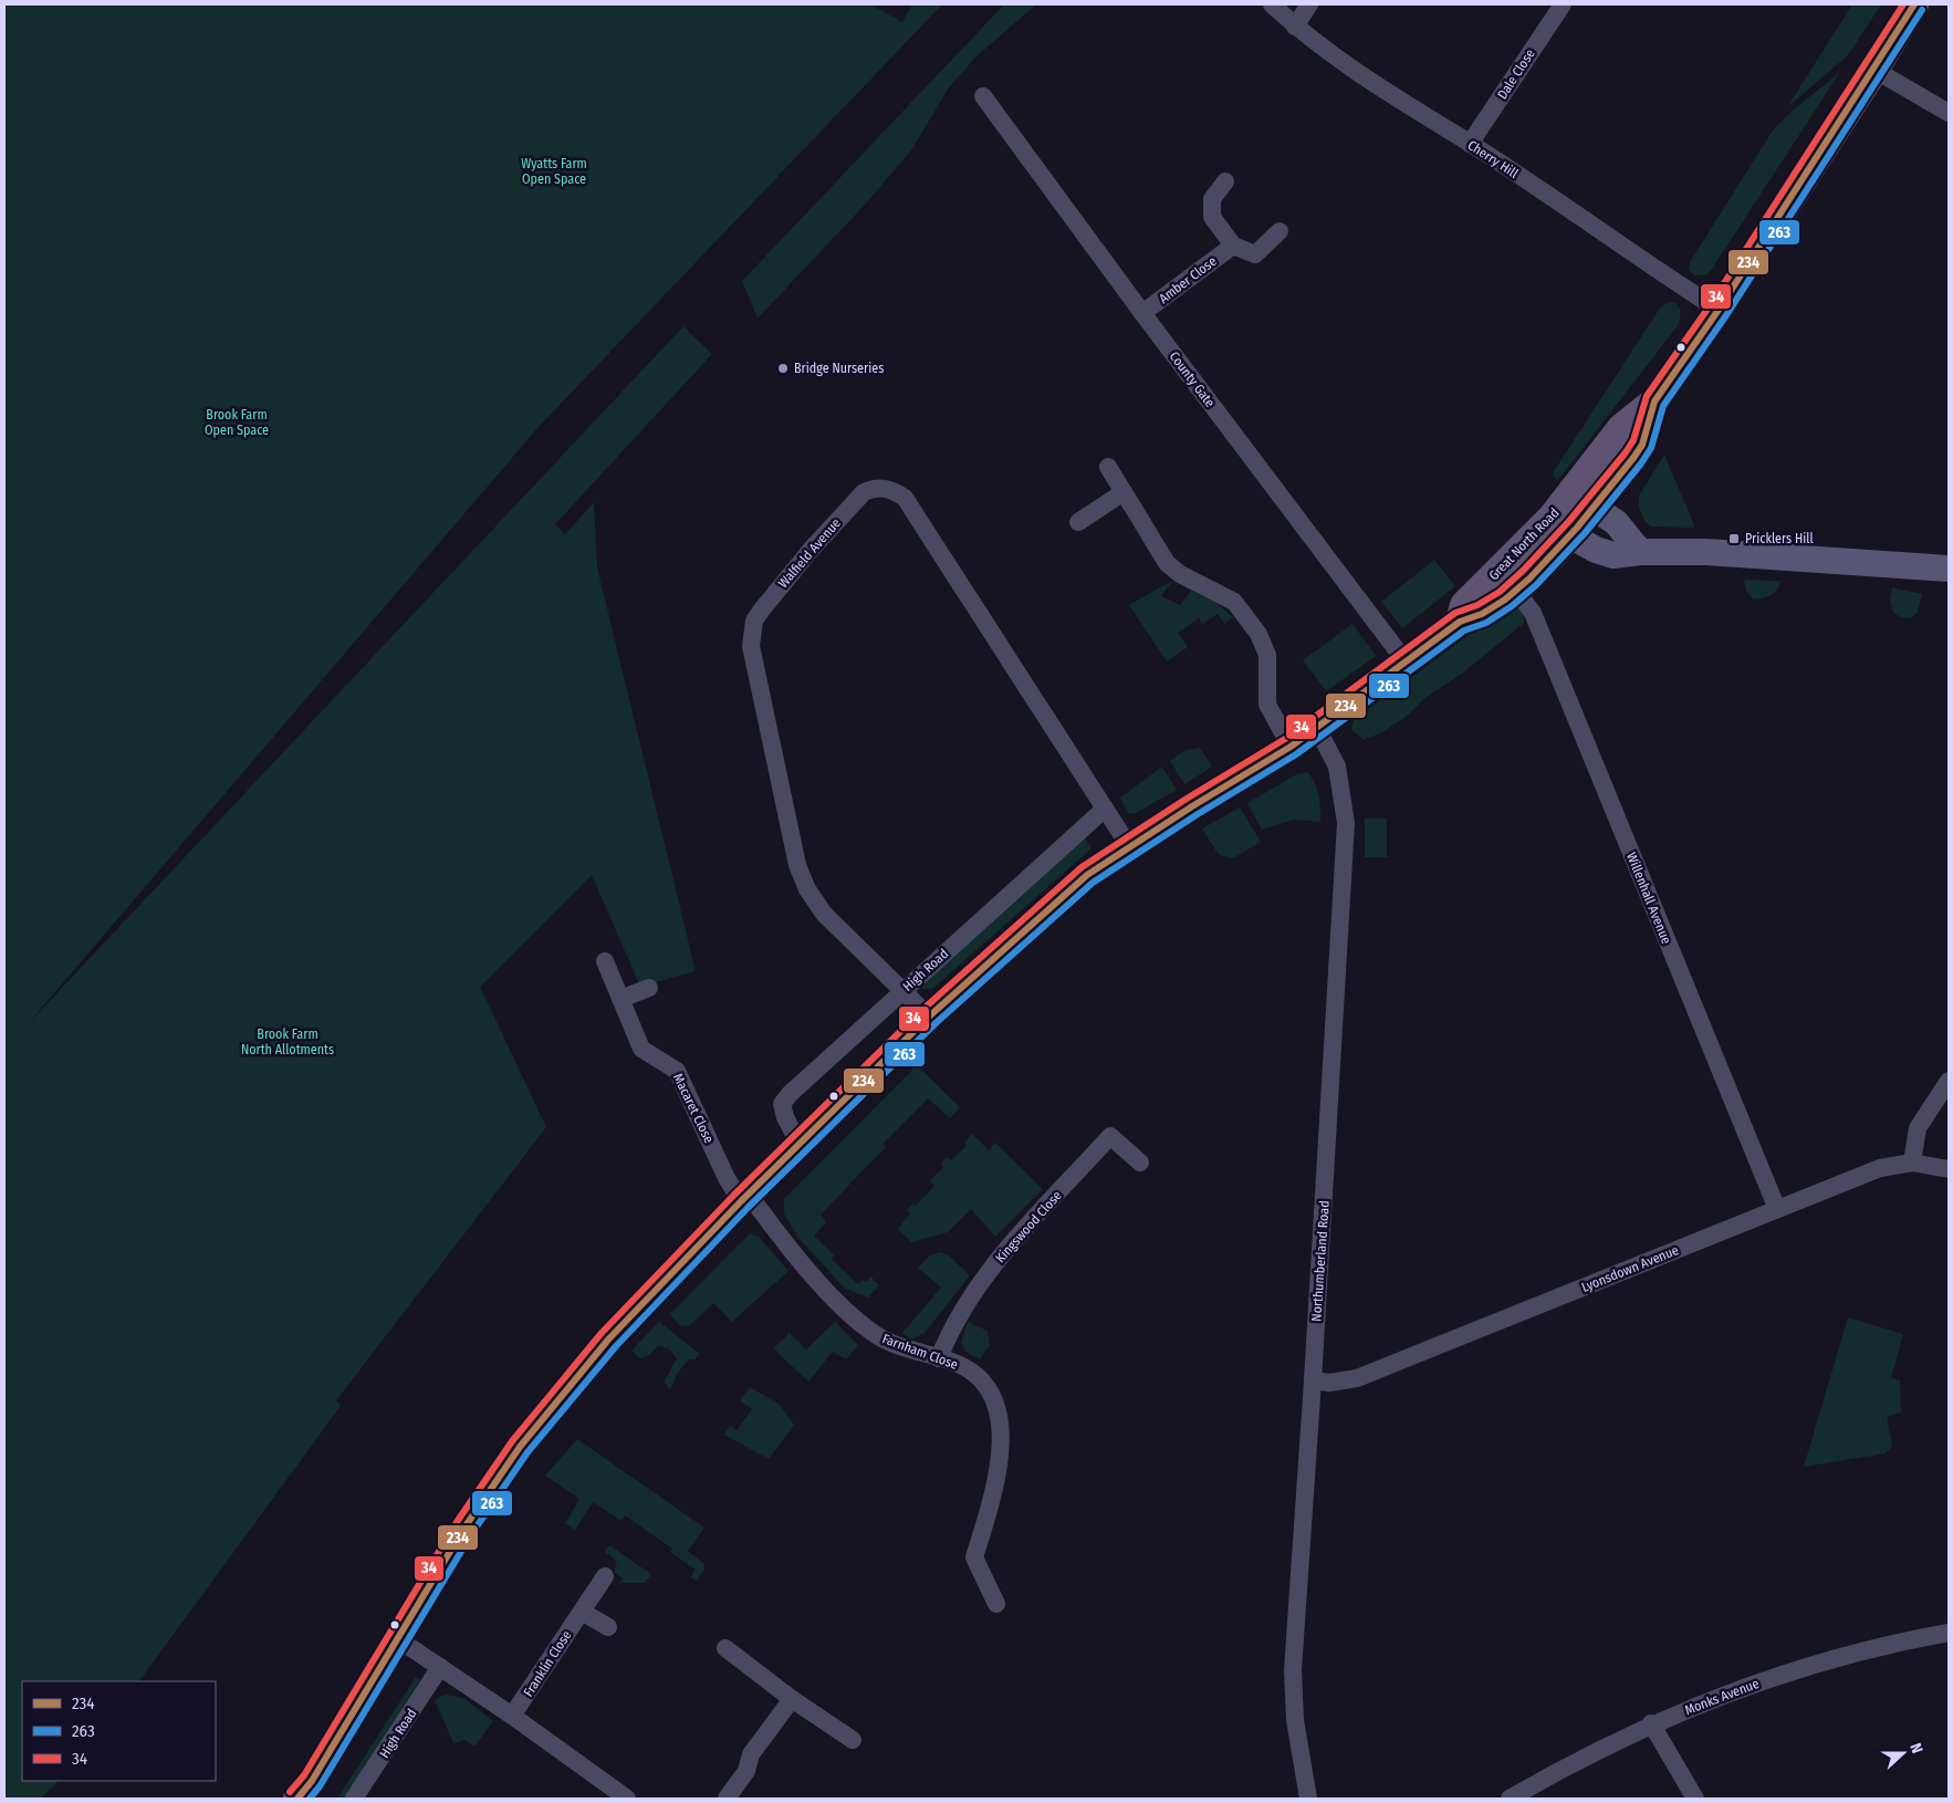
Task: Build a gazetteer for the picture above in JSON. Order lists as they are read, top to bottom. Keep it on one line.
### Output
{"streets":{"main road":["Great North Road"],"street":["Dale Close","Cherry Hill","Amber Close","County Gate","Walfield Avenue","Willenhall Avenue","High Road","Macaret Close","Kingswood Close","Northumberland Road","Lyonsdown Avenue","Farnham Close","Franklin Close","Monks Avenue"]},"crossings":[["Dale Close","Cherry Hill"],["Amber Close","County Gate"],["County Gate","Great North Road"],["Great North Road","Walfield Avenue"],["Great North Road","Willenhall Avenue"],["Great North Road","Northumberland Road"],["Walfield Avenue","High Road"],["Willenhall Avenue","Lyonsdown Avenue"],["Macaret Close","Farnham Close"],["Kingswood Close","Farnham Close"],["Northumberland Road","Lyonsdown Avenue"]],"parks":["Wyatts Farm Open Space","Brook Farm Open Space","Brook Farm North Allotments"],"places":{"other":["Bridge Nurseries"],"transit":["Pricklers Hill"]},"lines":["transit line 234","transit line 34","transit line 263"],"legend":["234","263","34"],"north":"right"}
